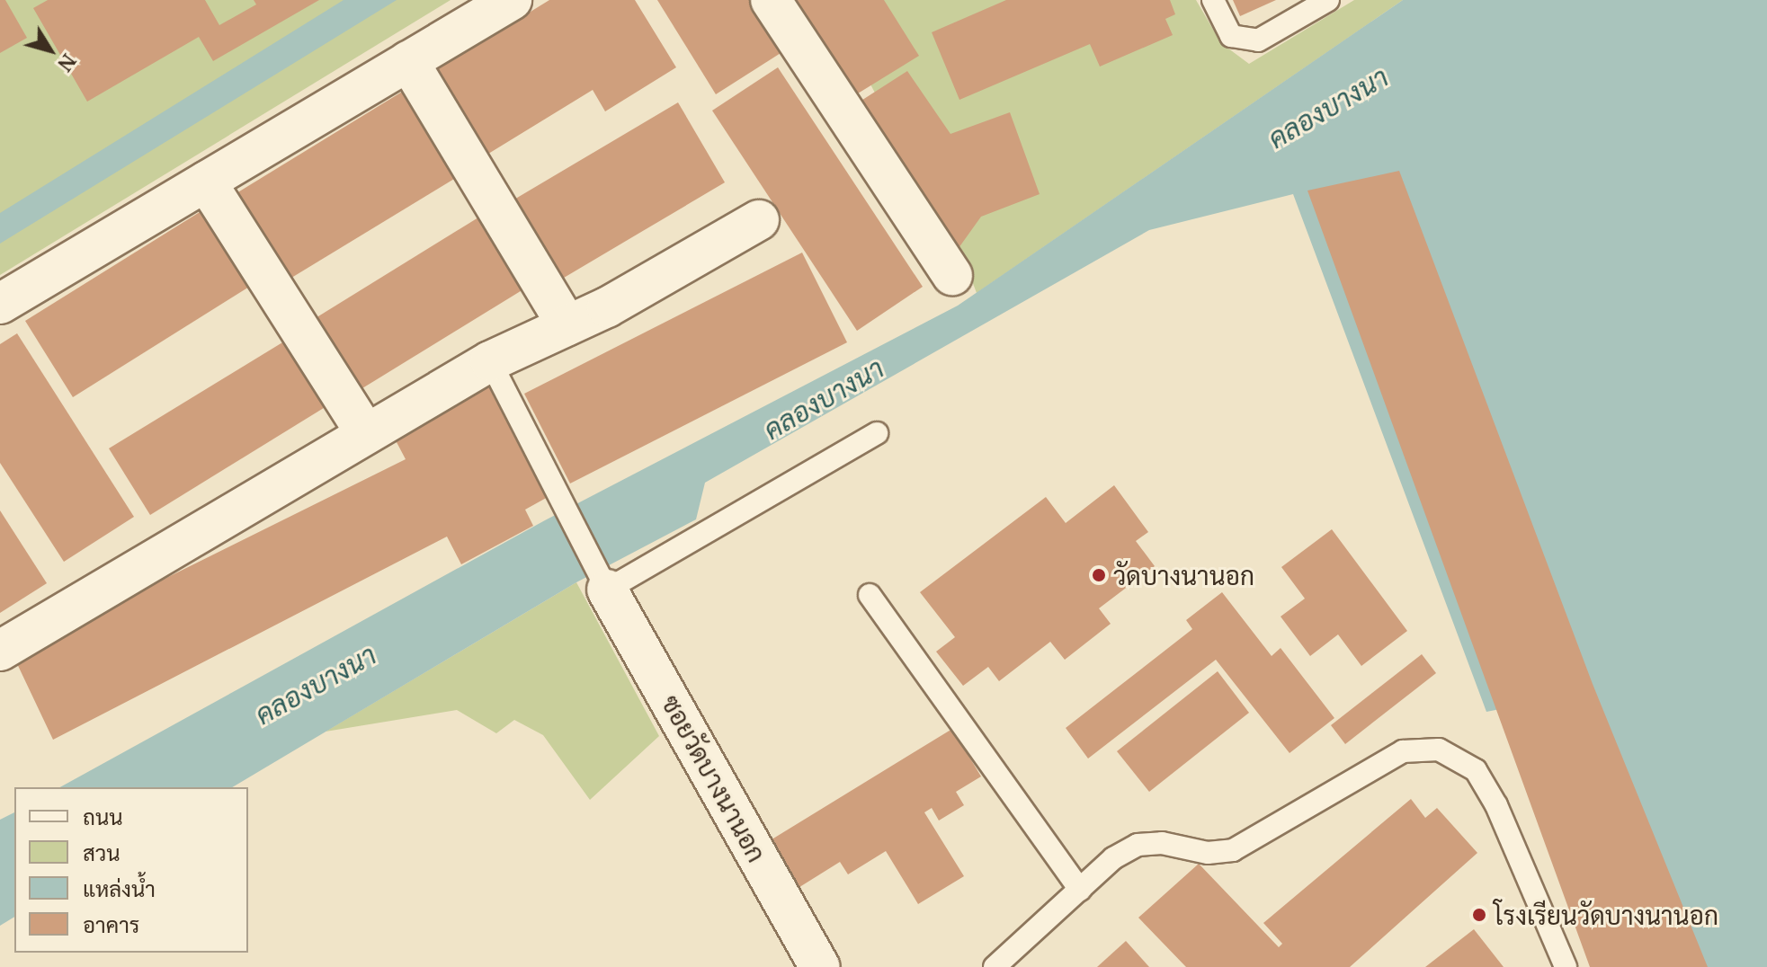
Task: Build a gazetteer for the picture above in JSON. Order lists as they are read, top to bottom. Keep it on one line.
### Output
{"streets":{"street":["ซอยวัดบางนานอก"]},"water":["คลองบางนา"],"places":["วัดบางนานอก","โรงเรียนวัดบางนานอก"],"legend":["ถนน","สวน","แหล่งน้ำ","อาคาร"],"north":"bottom right"}
